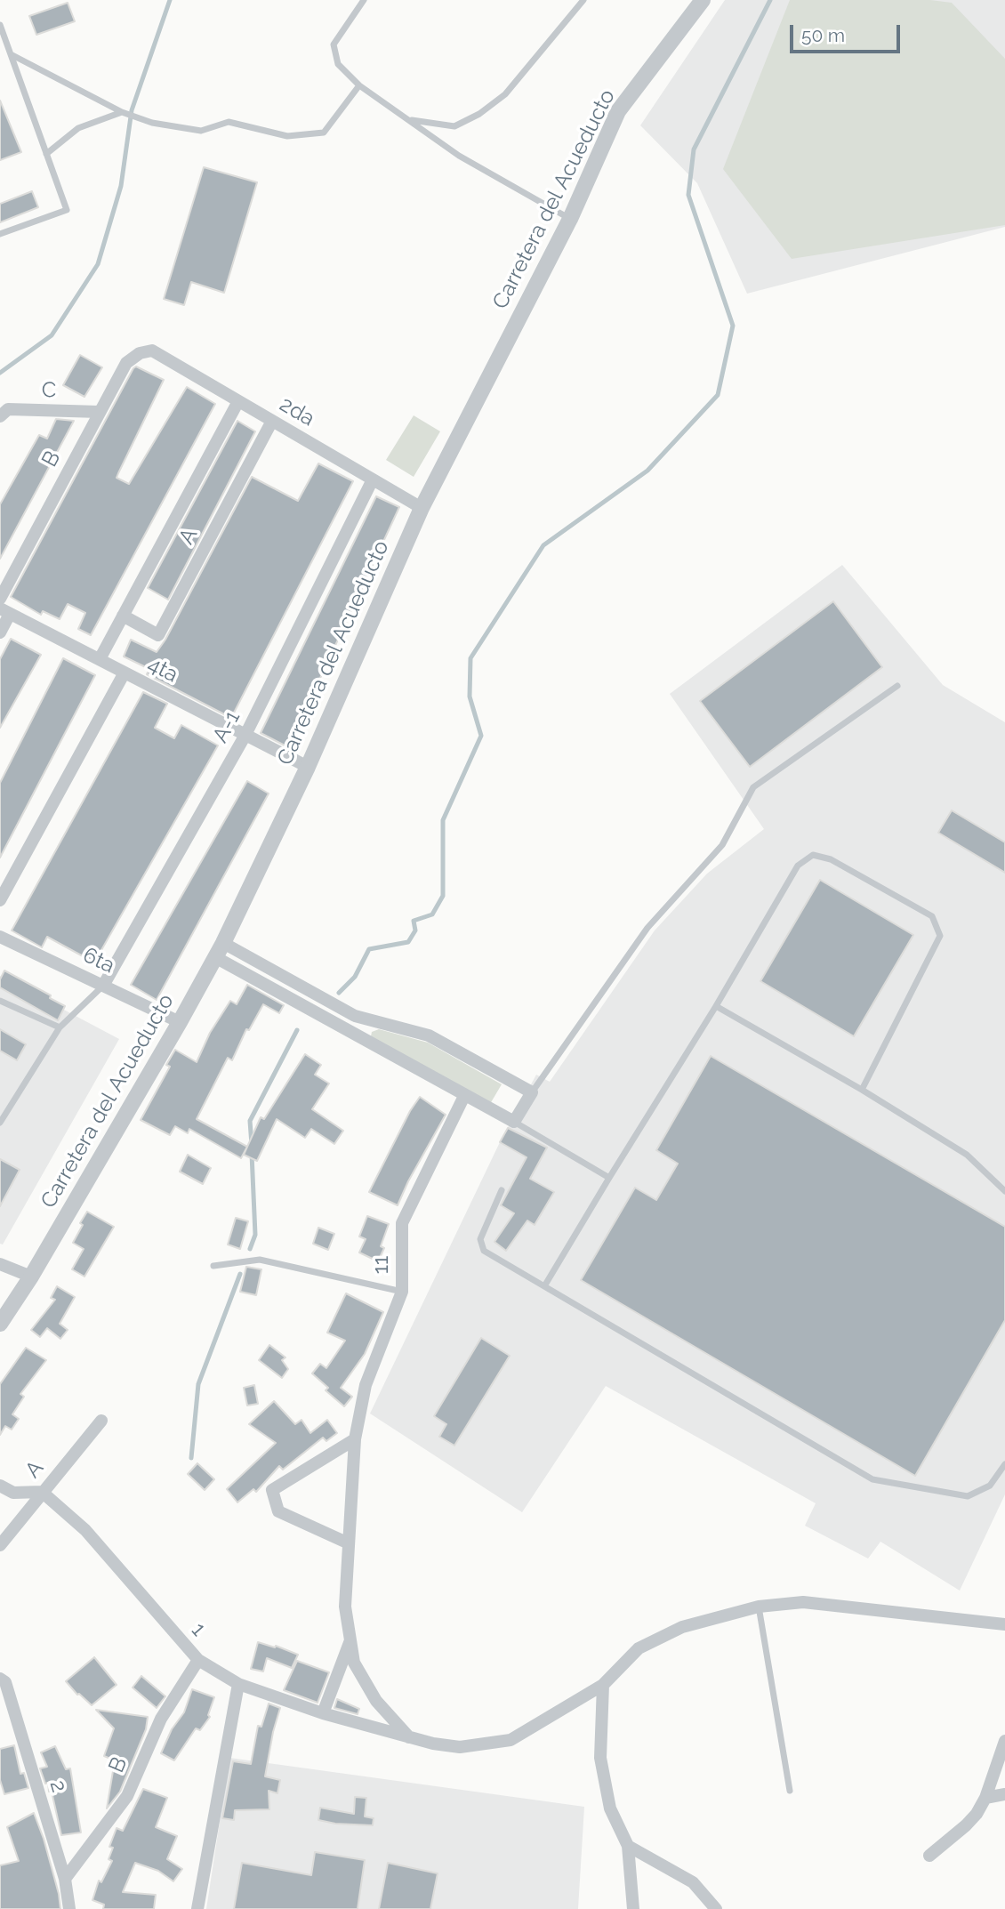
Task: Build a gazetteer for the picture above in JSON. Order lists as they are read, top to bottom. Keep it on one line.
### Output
{"streets":{"street":["Carretera del Acueducto","C","2da","B","A","4ta","A-1","6ta","11","1","2"]},"crossings":[["Carretera del Acueducto","2da"],["Carretera del Acueducto","4ta"],["Carretera del Acueducto","6ta"],["C","B"],["2da","B"],["2da","A"],["2da","A-1"],["B","1"],["B","2"],["A","4ta"],["A","1"],["4ta","A-1"],["A-1","6ta"],["11","1"]],"scale_bar":"50 m"}
